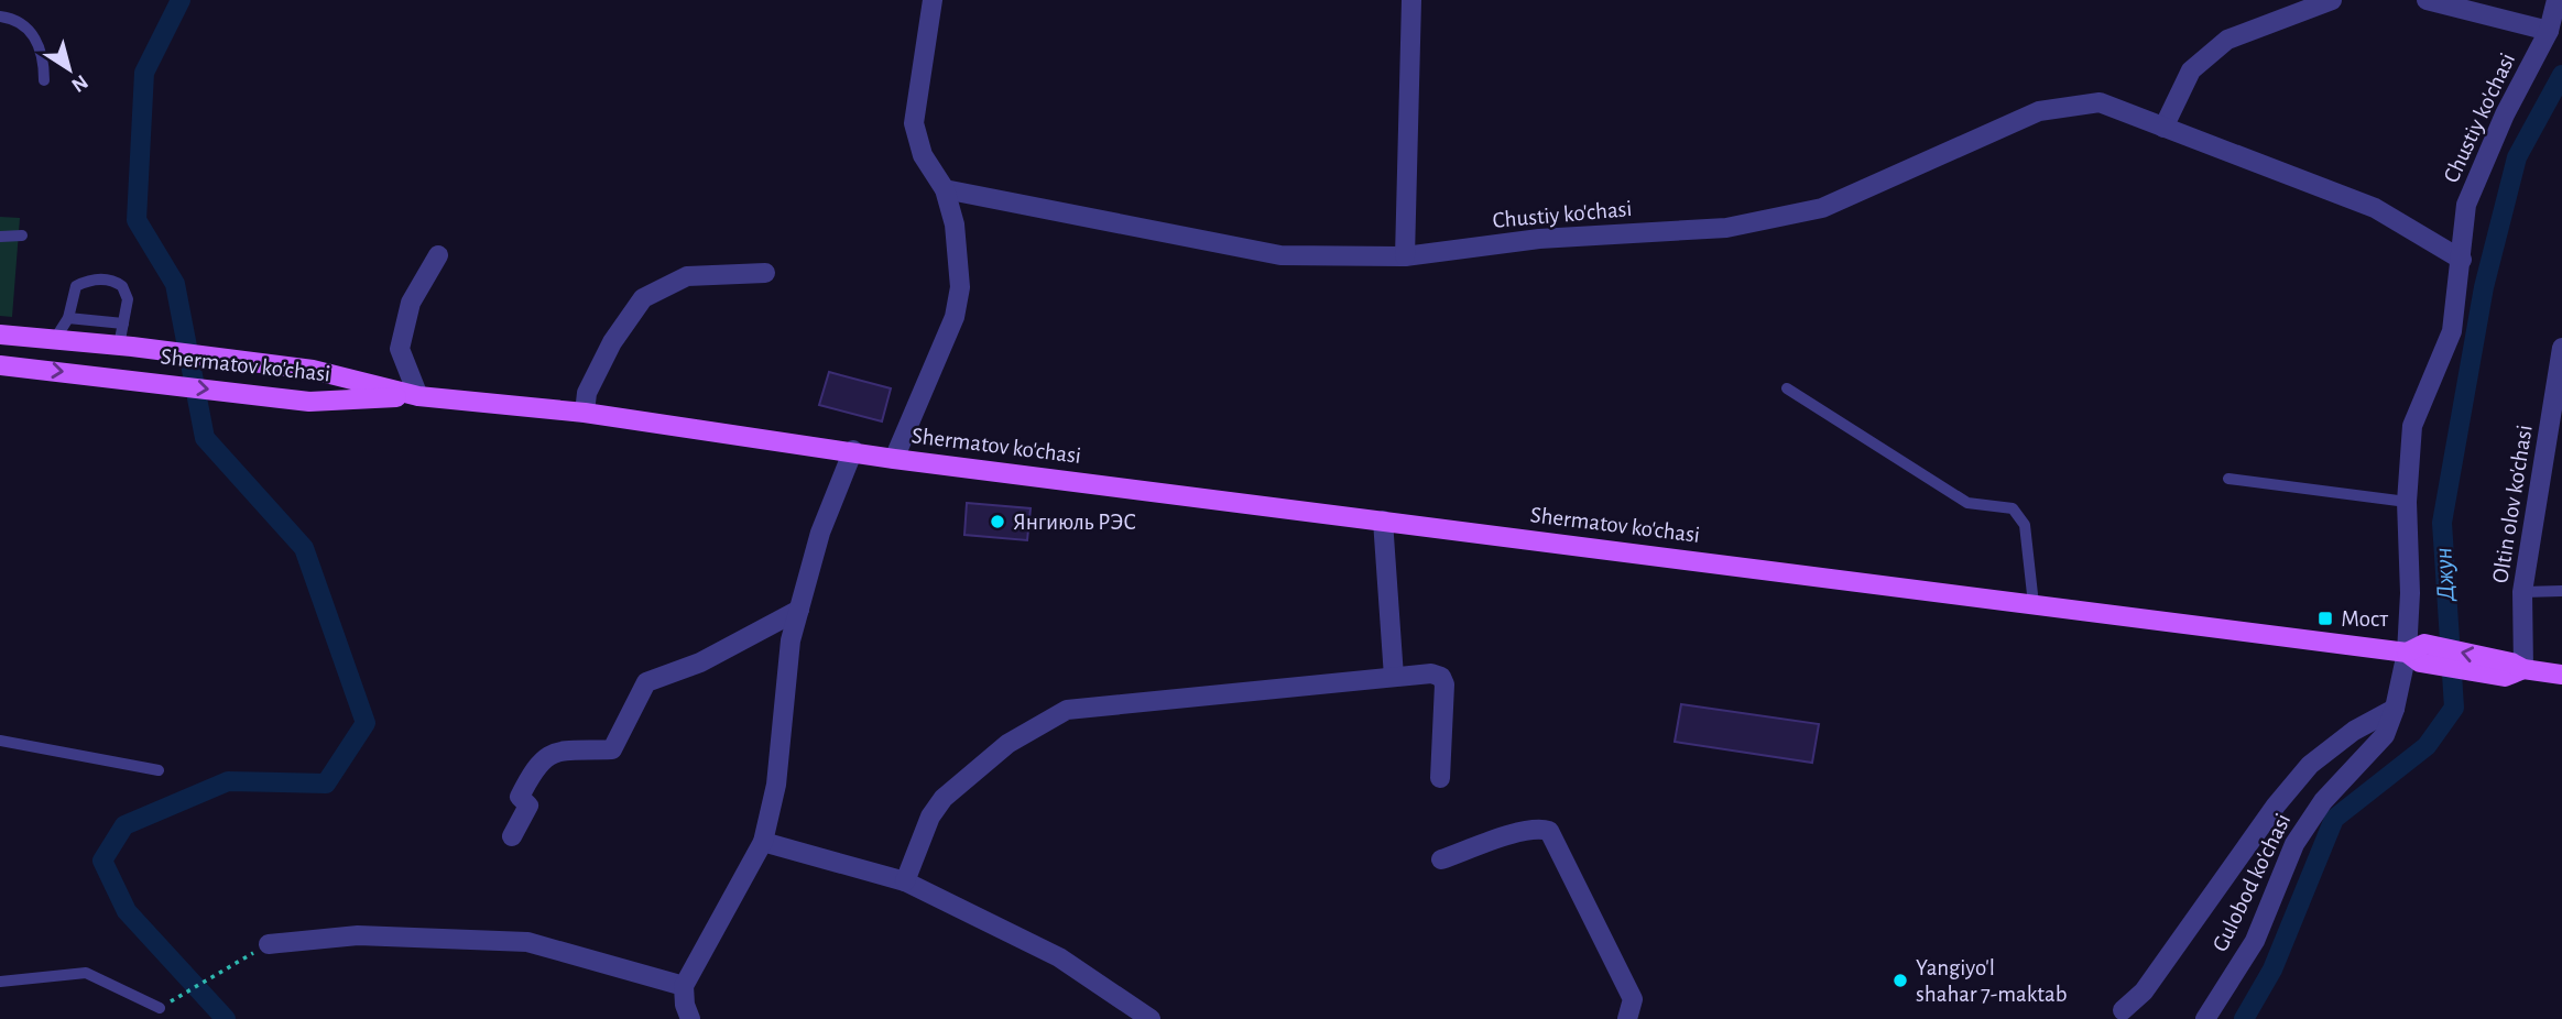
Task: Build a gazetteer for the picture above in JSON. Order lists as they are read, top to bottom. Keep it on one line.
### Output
{"streets":{"main road":["Shermatov ko'chasi"],"street":["Chustiy ko'chasi","Oltin olov ko'chasi","Gulobod ko'chasi"]},"crossings":[["Shermatov ko'chasi","Oltin olov ko'chasi"],["Shermatov ko'chasi","Gulobod ko'chasi"]],"water":["Джун"],"places":{"other":["Янгиюль РЭС","Yangiyo'l shahar 7-maktab"],"transit":["Мост"]},"north":"bottom right"}
